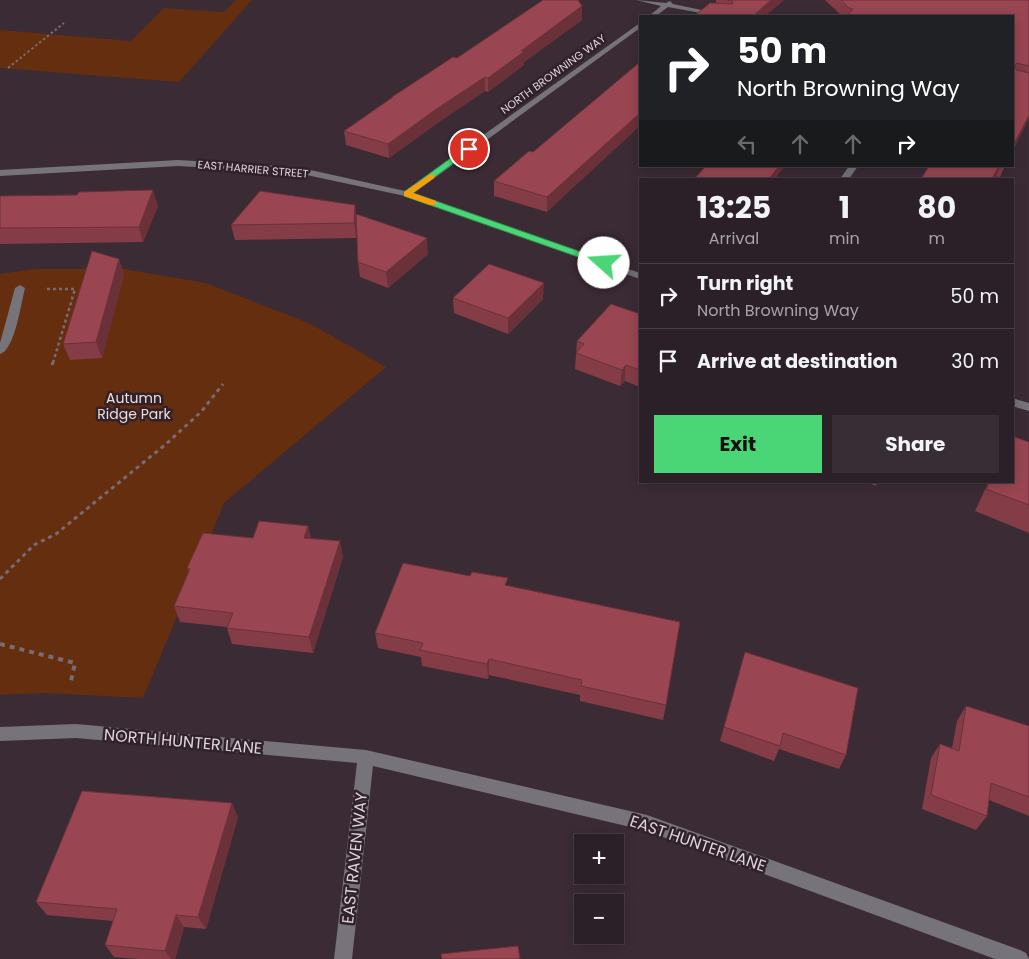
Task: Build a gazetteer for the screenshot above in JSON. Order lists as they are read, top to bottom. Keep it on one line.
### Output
{"streets":{"street":["NORTH BROWNING WAY","EAST HARRIER STREET","NORTH HUNTER LANE","EAST HUNTER LANE","EAST RAVEN WAY"]},"crossings":[["NORTH BROWNING WAY","EAST HARRIER STREET"],["NORTH HUNTER LANE","EAST HUNTER LANE"],["NORTH HUNTER LANE","EAST RAVEN WAY"],["EAST HUNTER LANE","EAST RAVEN WAY"]],"parks":["Autumn Ridge Park"],"page":{"turn":["50 m","North Browning Way"],"eta":["13:25","Arrival","1","min","80","m"],"list":[{"name":"Turn right","note":"North Browning Way","value":"50 m"},{"name":"Arrive at destination","value":"30 m"}],"buttons":["Exit","Share"],"map_buttons":["+","−"]}}
